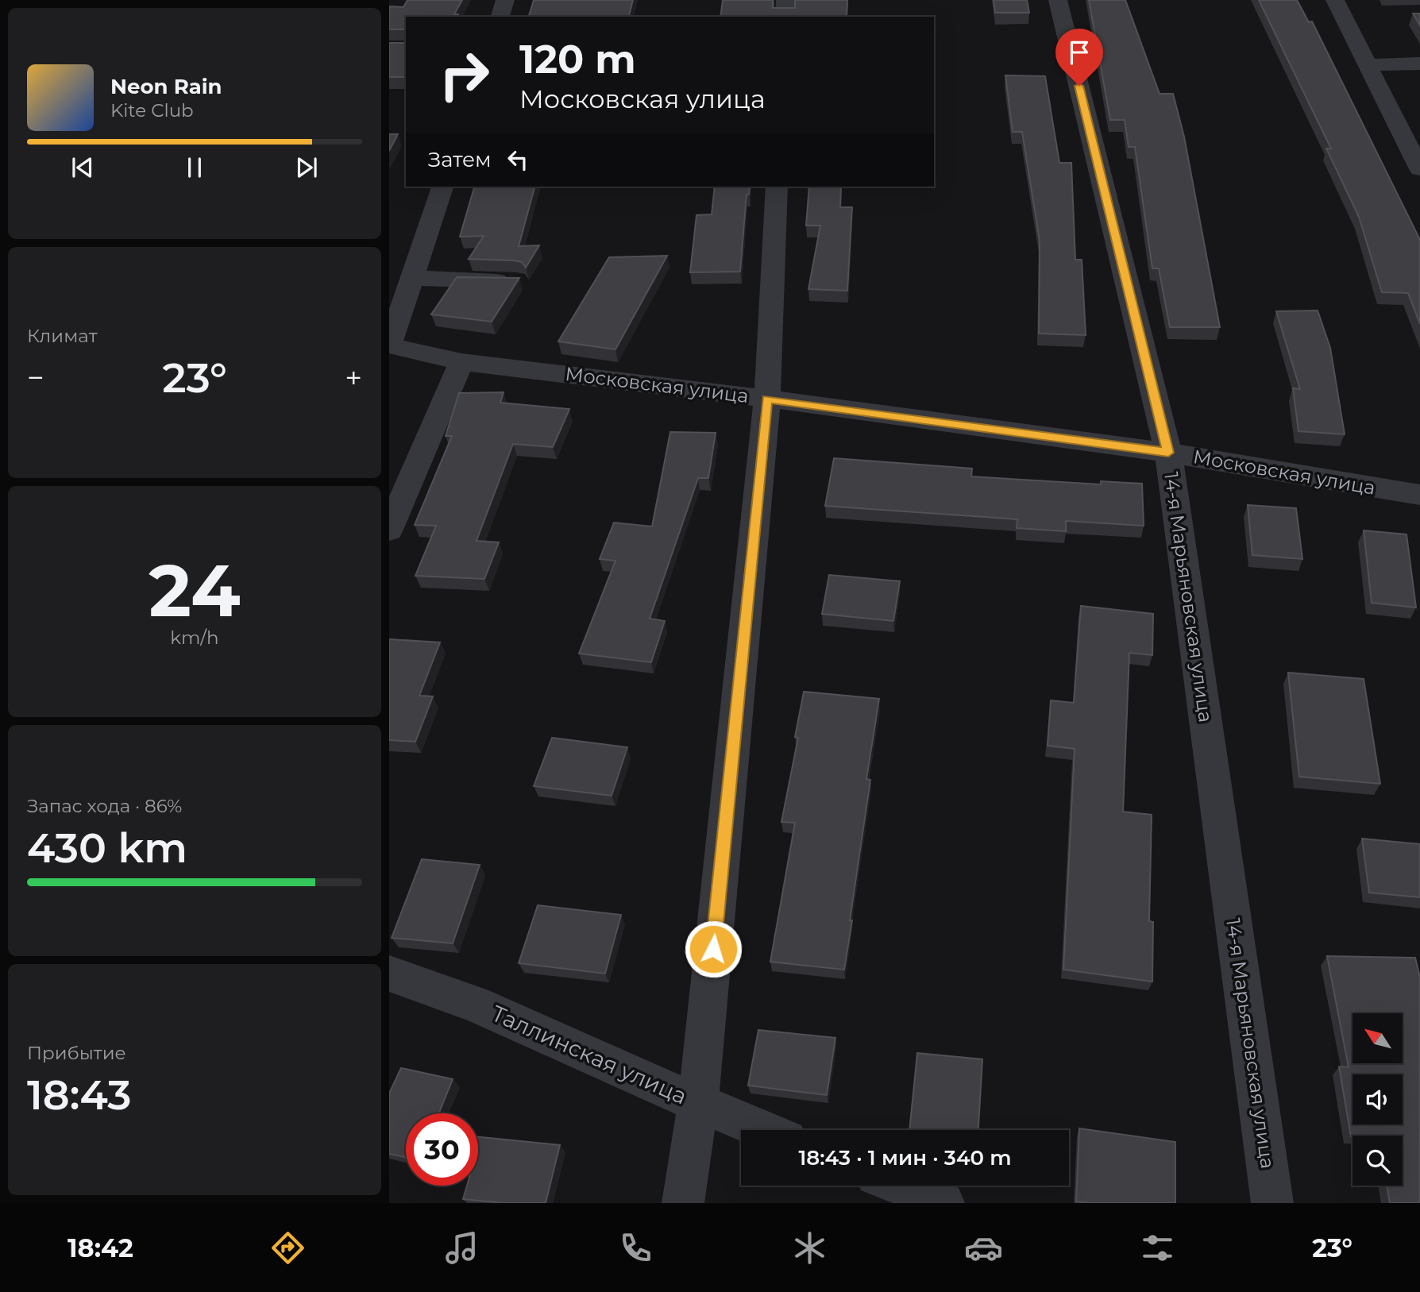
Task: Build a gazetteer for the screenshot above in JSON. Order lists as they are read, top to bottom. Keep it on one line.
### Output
{"streets":{"street":["Московская улица","14-я Марьяновская улица","Таллинская улица"]},"crossings":[["Московская улица","14-я Марьяновская улица"]],"north":"top left","page":{"turn":["120 m","Московская улица"],"song":["Neon Rain","Kite Club"],"then":"Затем","tile":["Климат",["24","km/h"],["Запас хода · 86%","430 km"],["Прибытие","18:43"]],"heat":["−","23°","+"],"limit":"30","trip":"18:43 · 1 мин · 340 m","tabs":["18:42","23°"]}}
